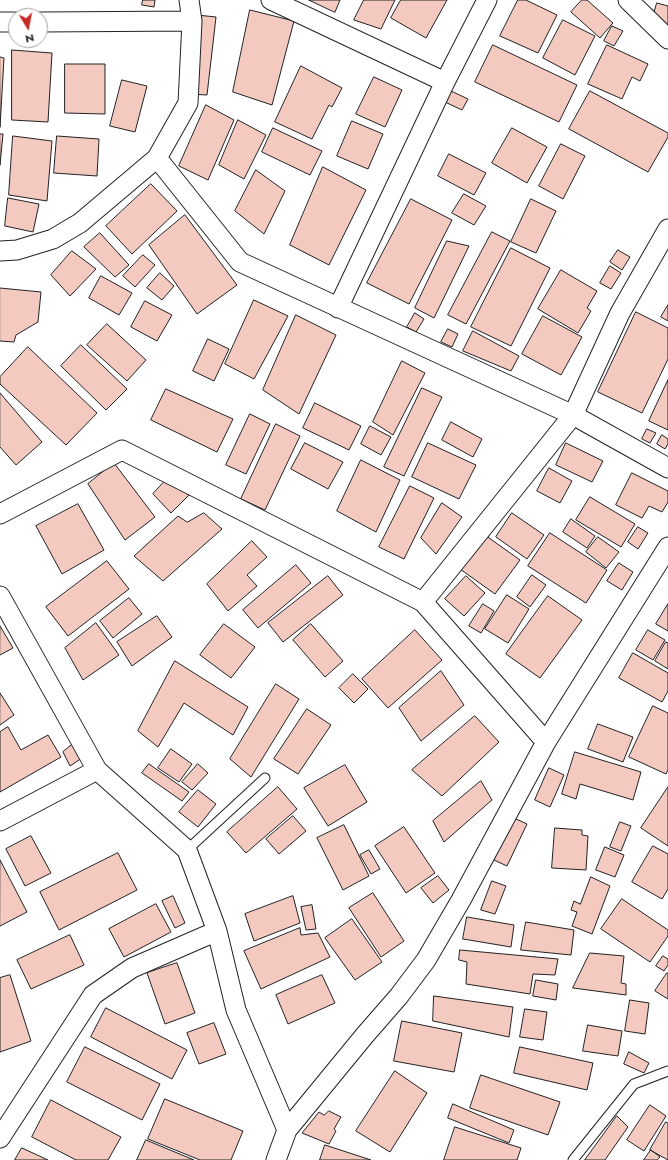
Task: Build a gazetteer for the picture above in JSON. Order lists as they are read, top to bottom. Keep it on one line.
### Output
{"north":"bottom"}
